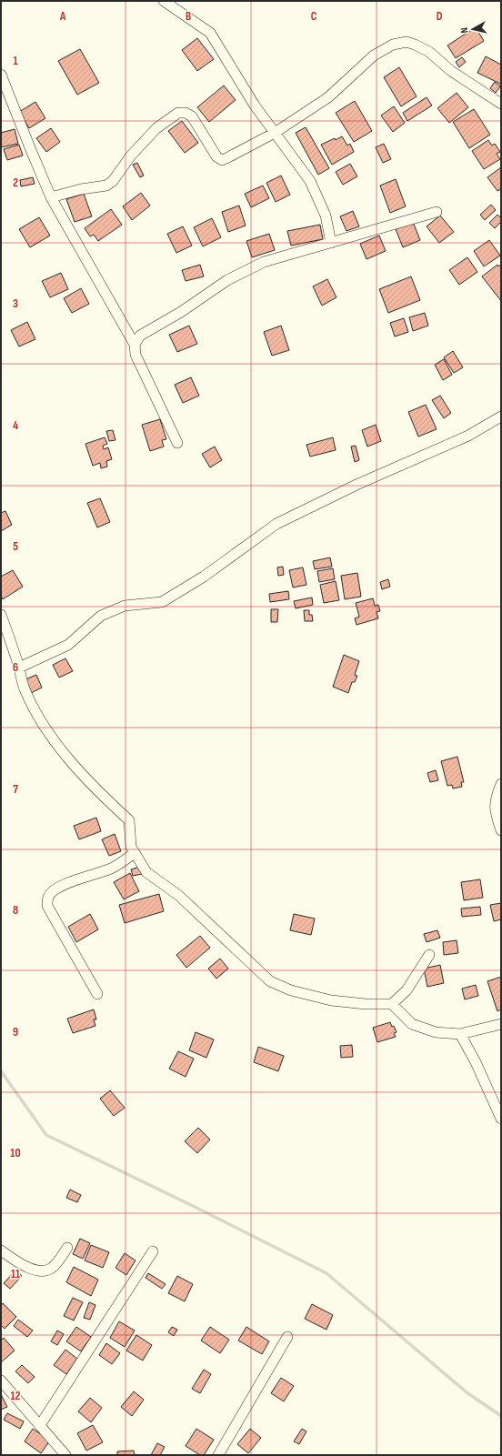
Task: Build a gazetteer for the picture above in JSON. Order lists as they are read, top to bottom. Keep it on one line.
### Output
{"north":"left","grid":{"columns":["A","B","C","D"],"rows":["1","2","3","4","5","6","7","8","9","10","11","12"]}}
